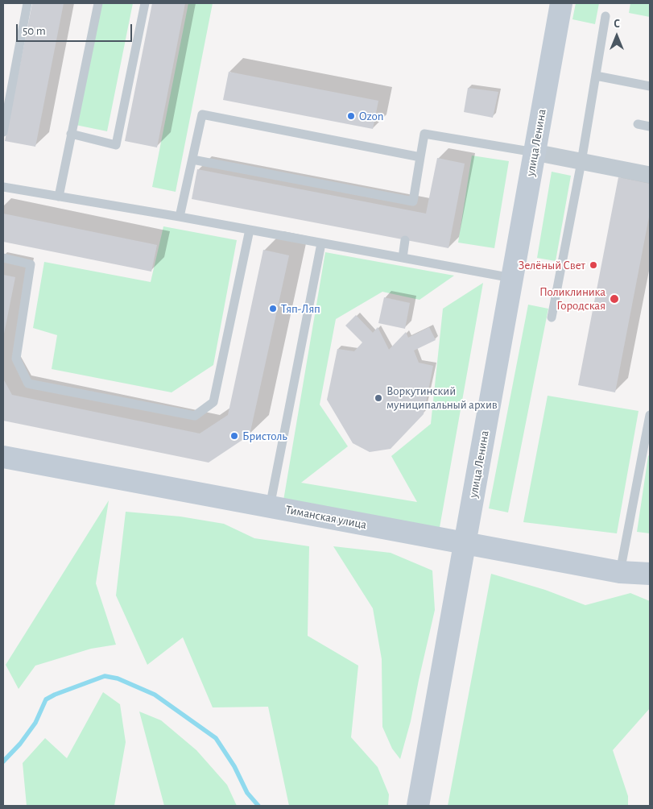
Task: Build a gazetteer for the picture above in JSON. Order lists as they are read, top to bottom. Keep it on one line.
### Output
{"streets":{"main road":["улица Ленина","Тиманская улица"]},"crossings":[["улица Ленина","Тиманская улица"]],"places":["Ozon","Зелёный Свет","Поликлиника Городская","Тяп-Ляп","Воркутинский муниципальный архив","Бристоль"],"scale_bar":"50 m","north":"top"}
